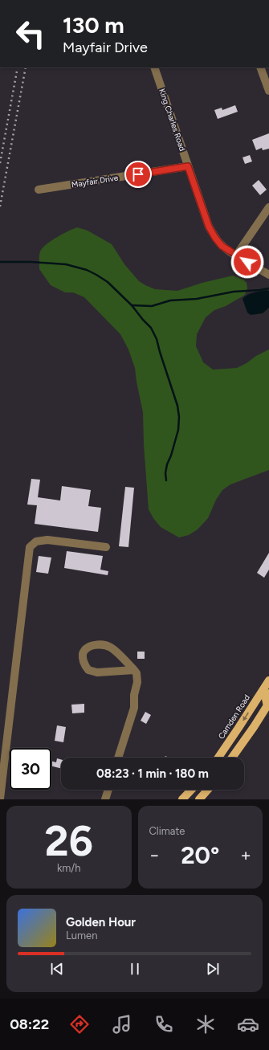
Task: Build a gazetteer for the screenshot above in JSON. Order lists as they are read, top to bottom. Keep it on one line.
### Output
{"streets":{"main road":["Camden Road"],"street":["King Charles Road","Mayfair Drive"]},"crossings":[["King Charles Road","Mayfair Drive"]],"page":{"turn":["130 m","Mayfair Drive"],"limit":"30","trip":"08:23 · 1 min · 180 m","tile":[["26","km/h"],"Climate"],"heat":["−","20°","+"],"song":["Golden Hour","Lumen"],"tabs":"08:22"}}
